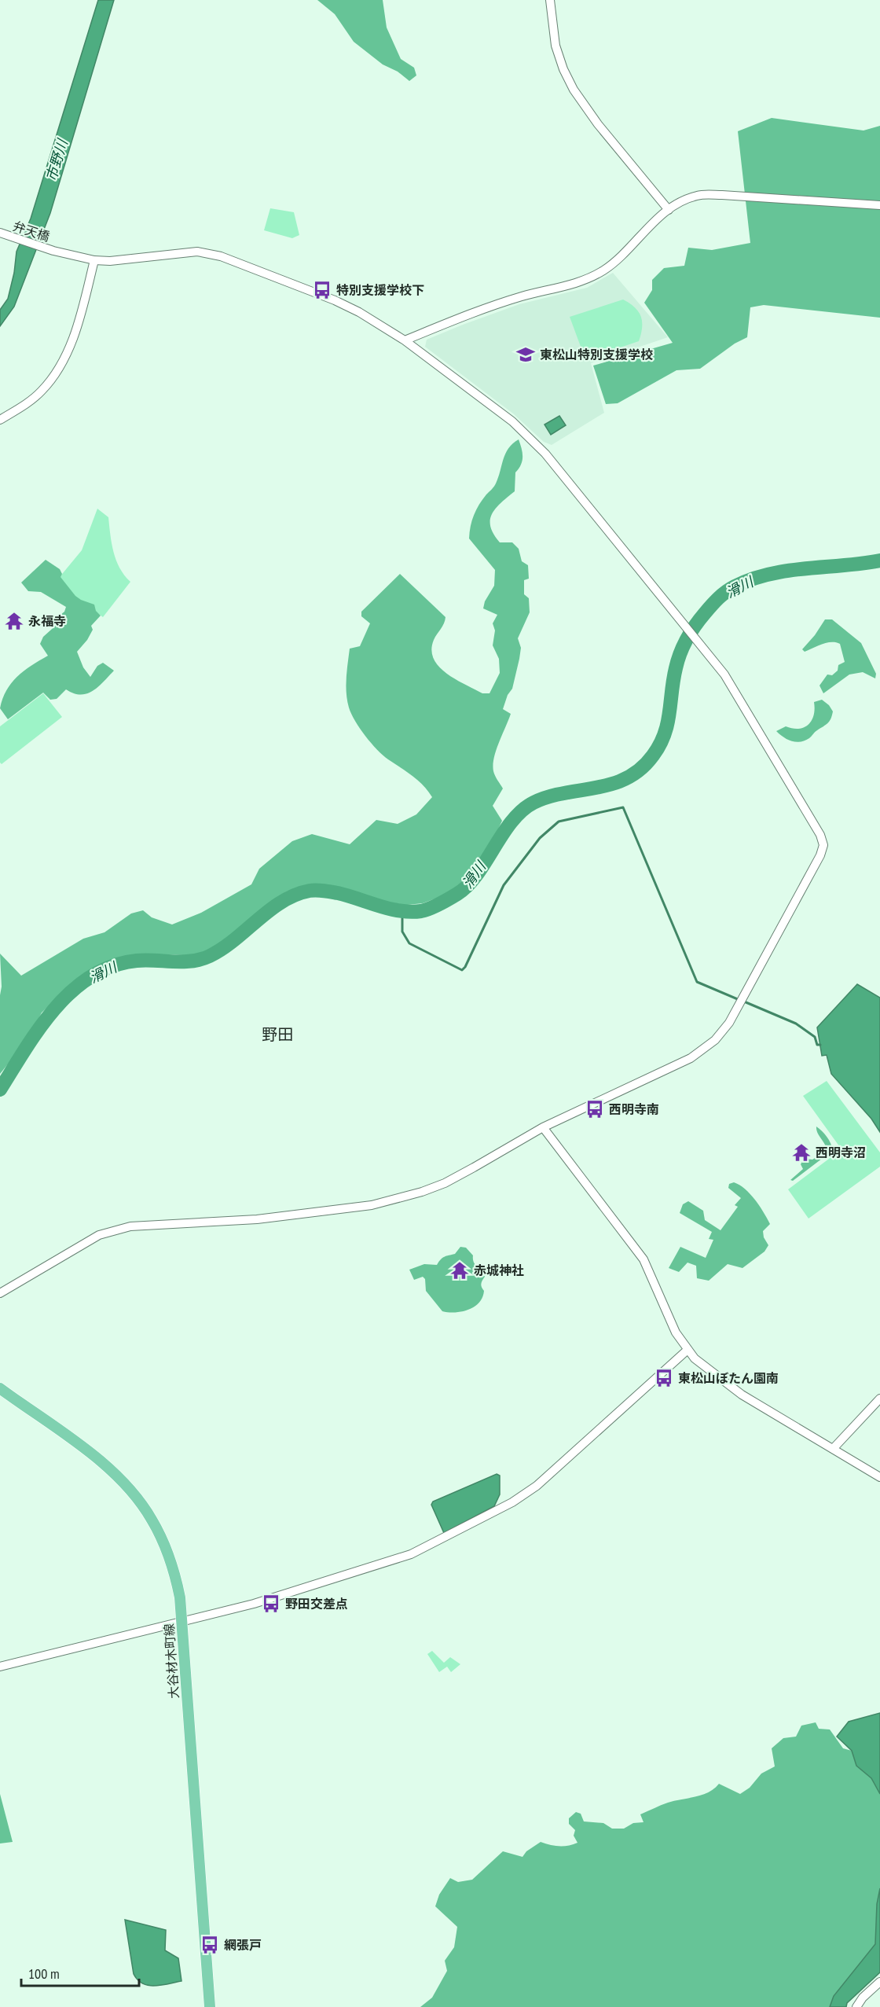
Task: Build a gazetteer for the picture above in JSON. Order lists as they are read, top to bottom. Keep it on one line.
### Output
{"streets":{"main road":["大谷材木町線"],"street":["弁天橋"]},"districts":["野田"],"water":["市野川","滑川"],"places":{"bus stop":["特別支援学校下","西明寺南","東松山ぼたん園南","野田交差点","網張戸"],"school or university":["東松山特別支援学校"],"temple":["永福寺","西明寺沼","赤城神社"]},"scale_bar":"100 m"}
